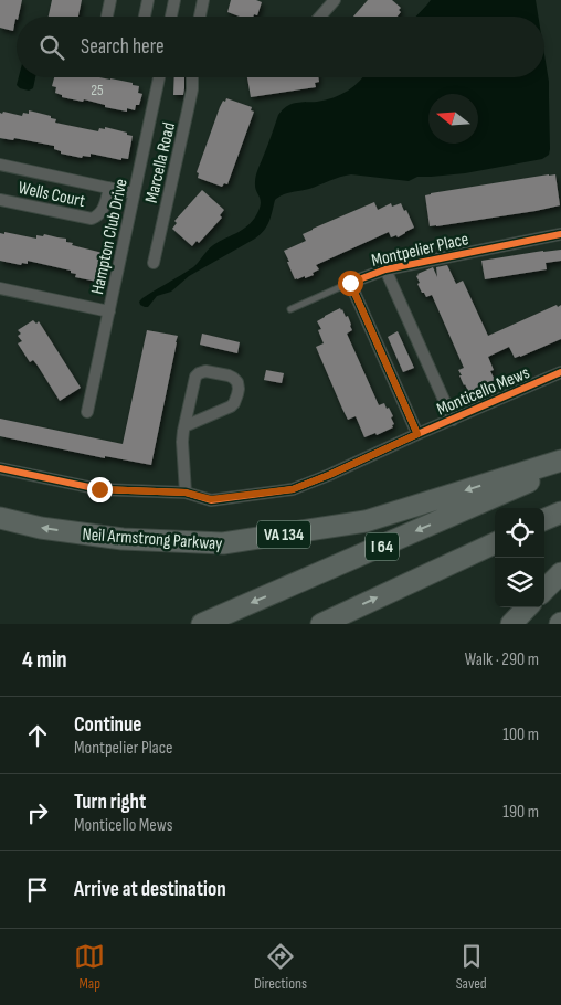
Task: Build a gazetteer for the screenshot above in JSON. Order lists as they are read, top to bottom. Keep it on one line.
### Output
{"streets":{"highway":["VA 134","Neil Armstrong Parkway","I 64"],"street":["Marcella Road","Wells Court","Hampton Club Drive","Montpelier Place","Monticello Mews"]},"crossings":[["Wells Court","Hampton Club Drive"]],"house_numbers":["25"],"north":"left","page":{"search":"Search here","heading":["4 min","Walk · 290 m"],"list":[["Continue","Montpelier Place","100 m"],["Turn right","Monticello Mews","190 m"],"Arrive at destination"],"nav":["Map","Directions","Saved"]}}
